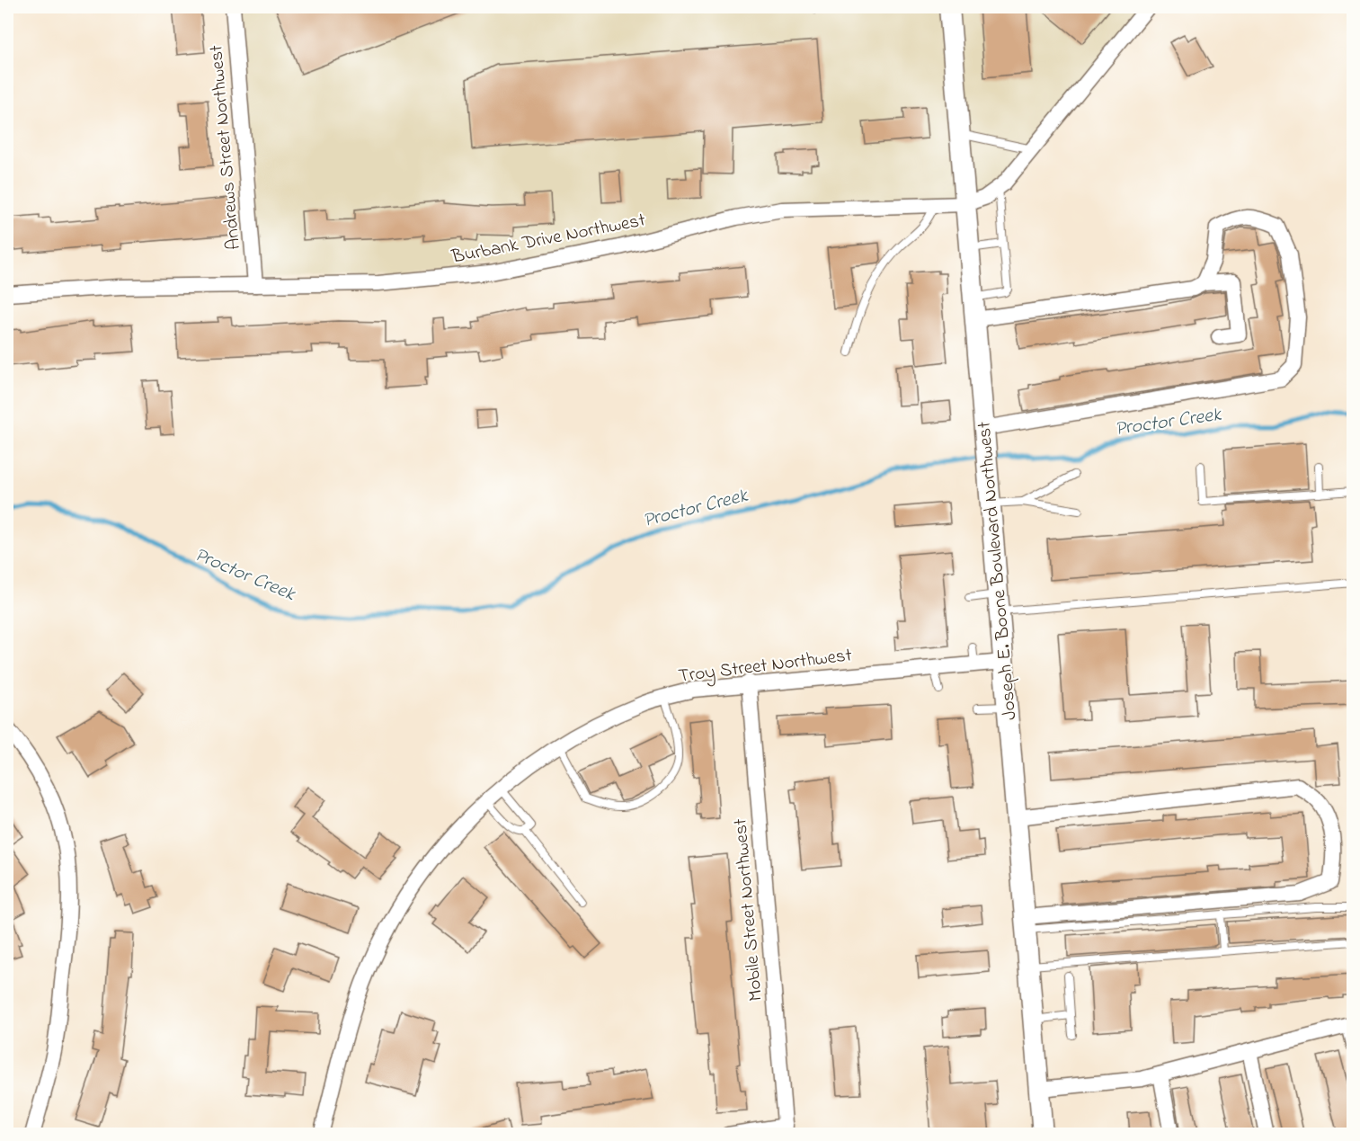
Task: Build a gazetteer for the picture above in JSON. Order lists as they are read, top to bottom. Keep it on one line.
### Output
{"streets":{"main road":["Joseph E. Boone Boulevard Northwest"],"street":["Andrews Street Northwest","Burbank Drive Northwest","Troy Street Northwest","Mobile Street Northwest"]},"crossings":[["Andrews Street Northwest","Burbank Drive Northwest"],["Burbank Drive Northwest","Joseph E. Boone Boulevard Northwest"],["Joseph E. Boone Boulevard Northwest","Troy Street Northwest"],["Troy Street Northwest","Mobile Street Northwest"]],"water":["Proctor Creek"]}
